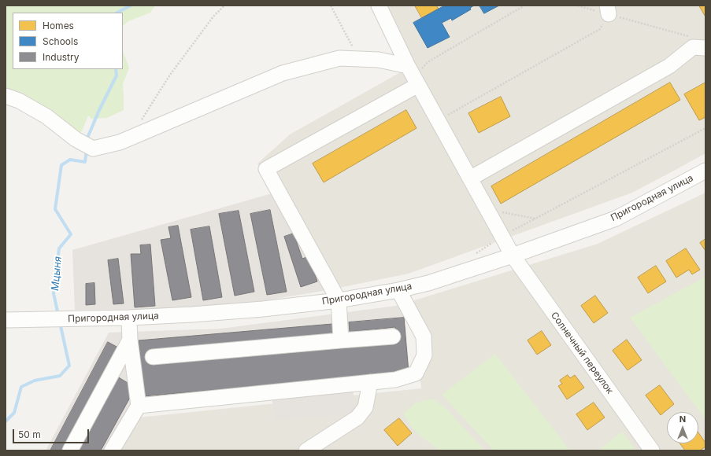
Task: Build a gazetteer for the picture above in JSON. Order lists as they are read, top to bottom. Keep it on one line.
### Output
{"streets":{"street":["Пригородная улица","Солнечный переулок"]},"crossings":[["Пригородная улица","Солнечный переулок"]],"water":["Мцыня"],"legend":["Homes","Schools","Industry"],"scale_bar":"50 m","north":"top"}
